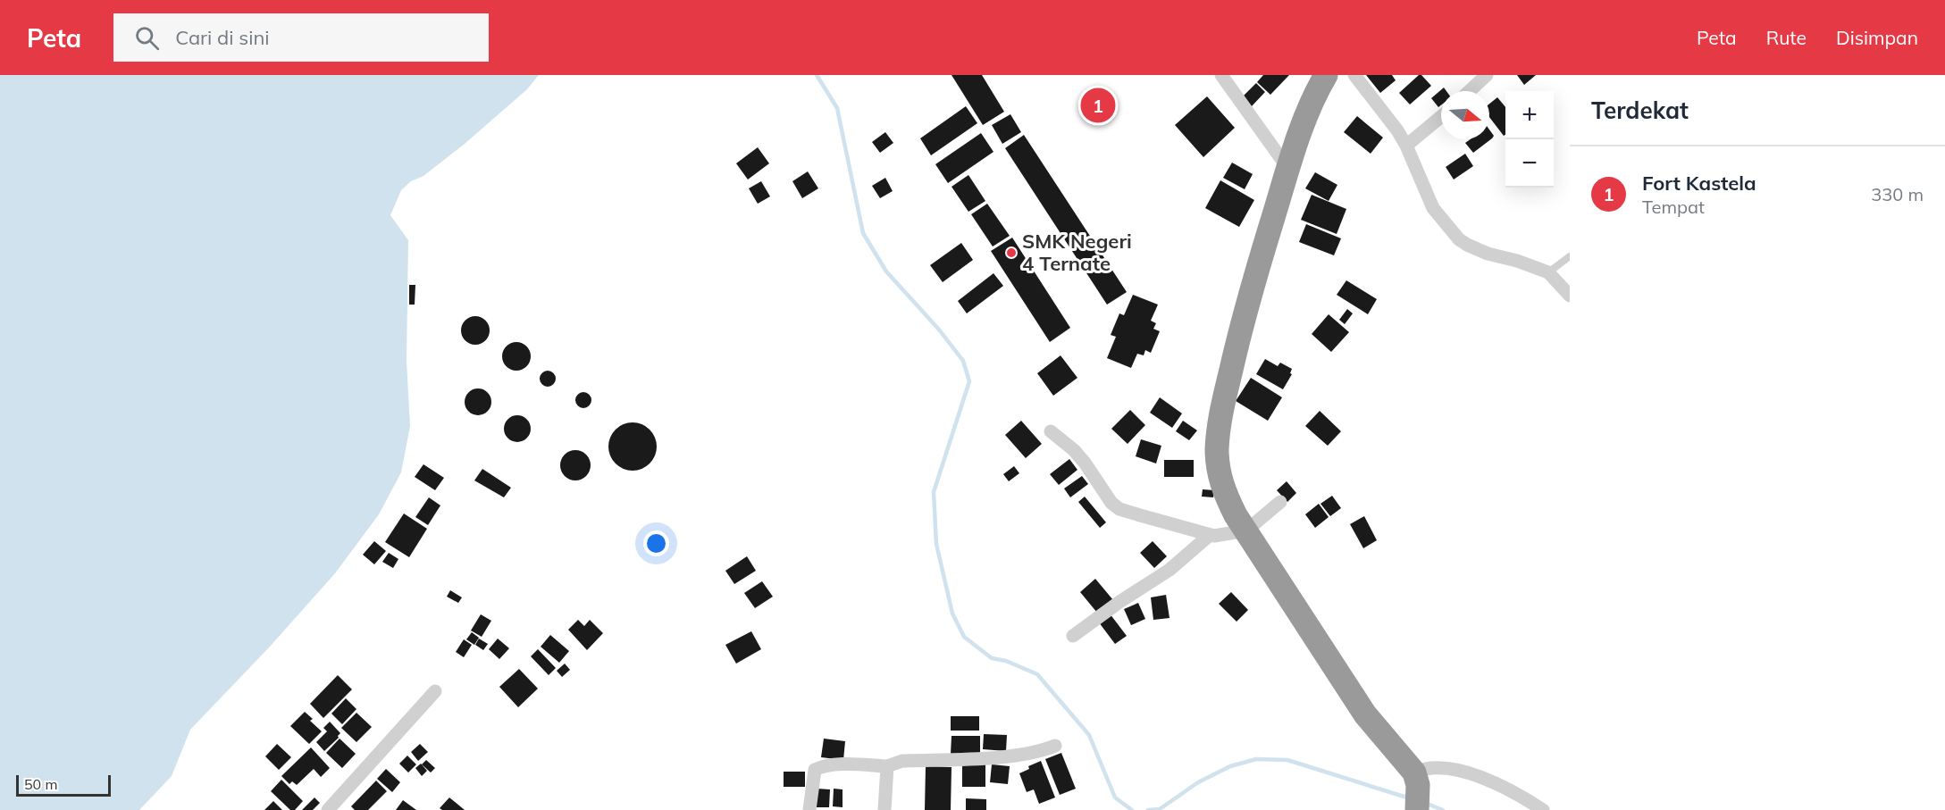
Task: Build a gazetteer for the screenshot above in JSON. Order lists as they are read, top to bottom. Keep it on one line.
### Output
{"places":["SMK Negeri 4 Ternate"],"scale_bar":"50 m","north":"right","page":{"header":"Peta","search":"Cari di sini","nav":["Peta","Rute","Disimpan"],"heading":"Terdekat","pins":"1","map_buttons":["+","−"],"list":[{"mark":"1","name":"Fort Kastela","note":"Tempat","value":"330 m"}],"scale":"50 m"}}
